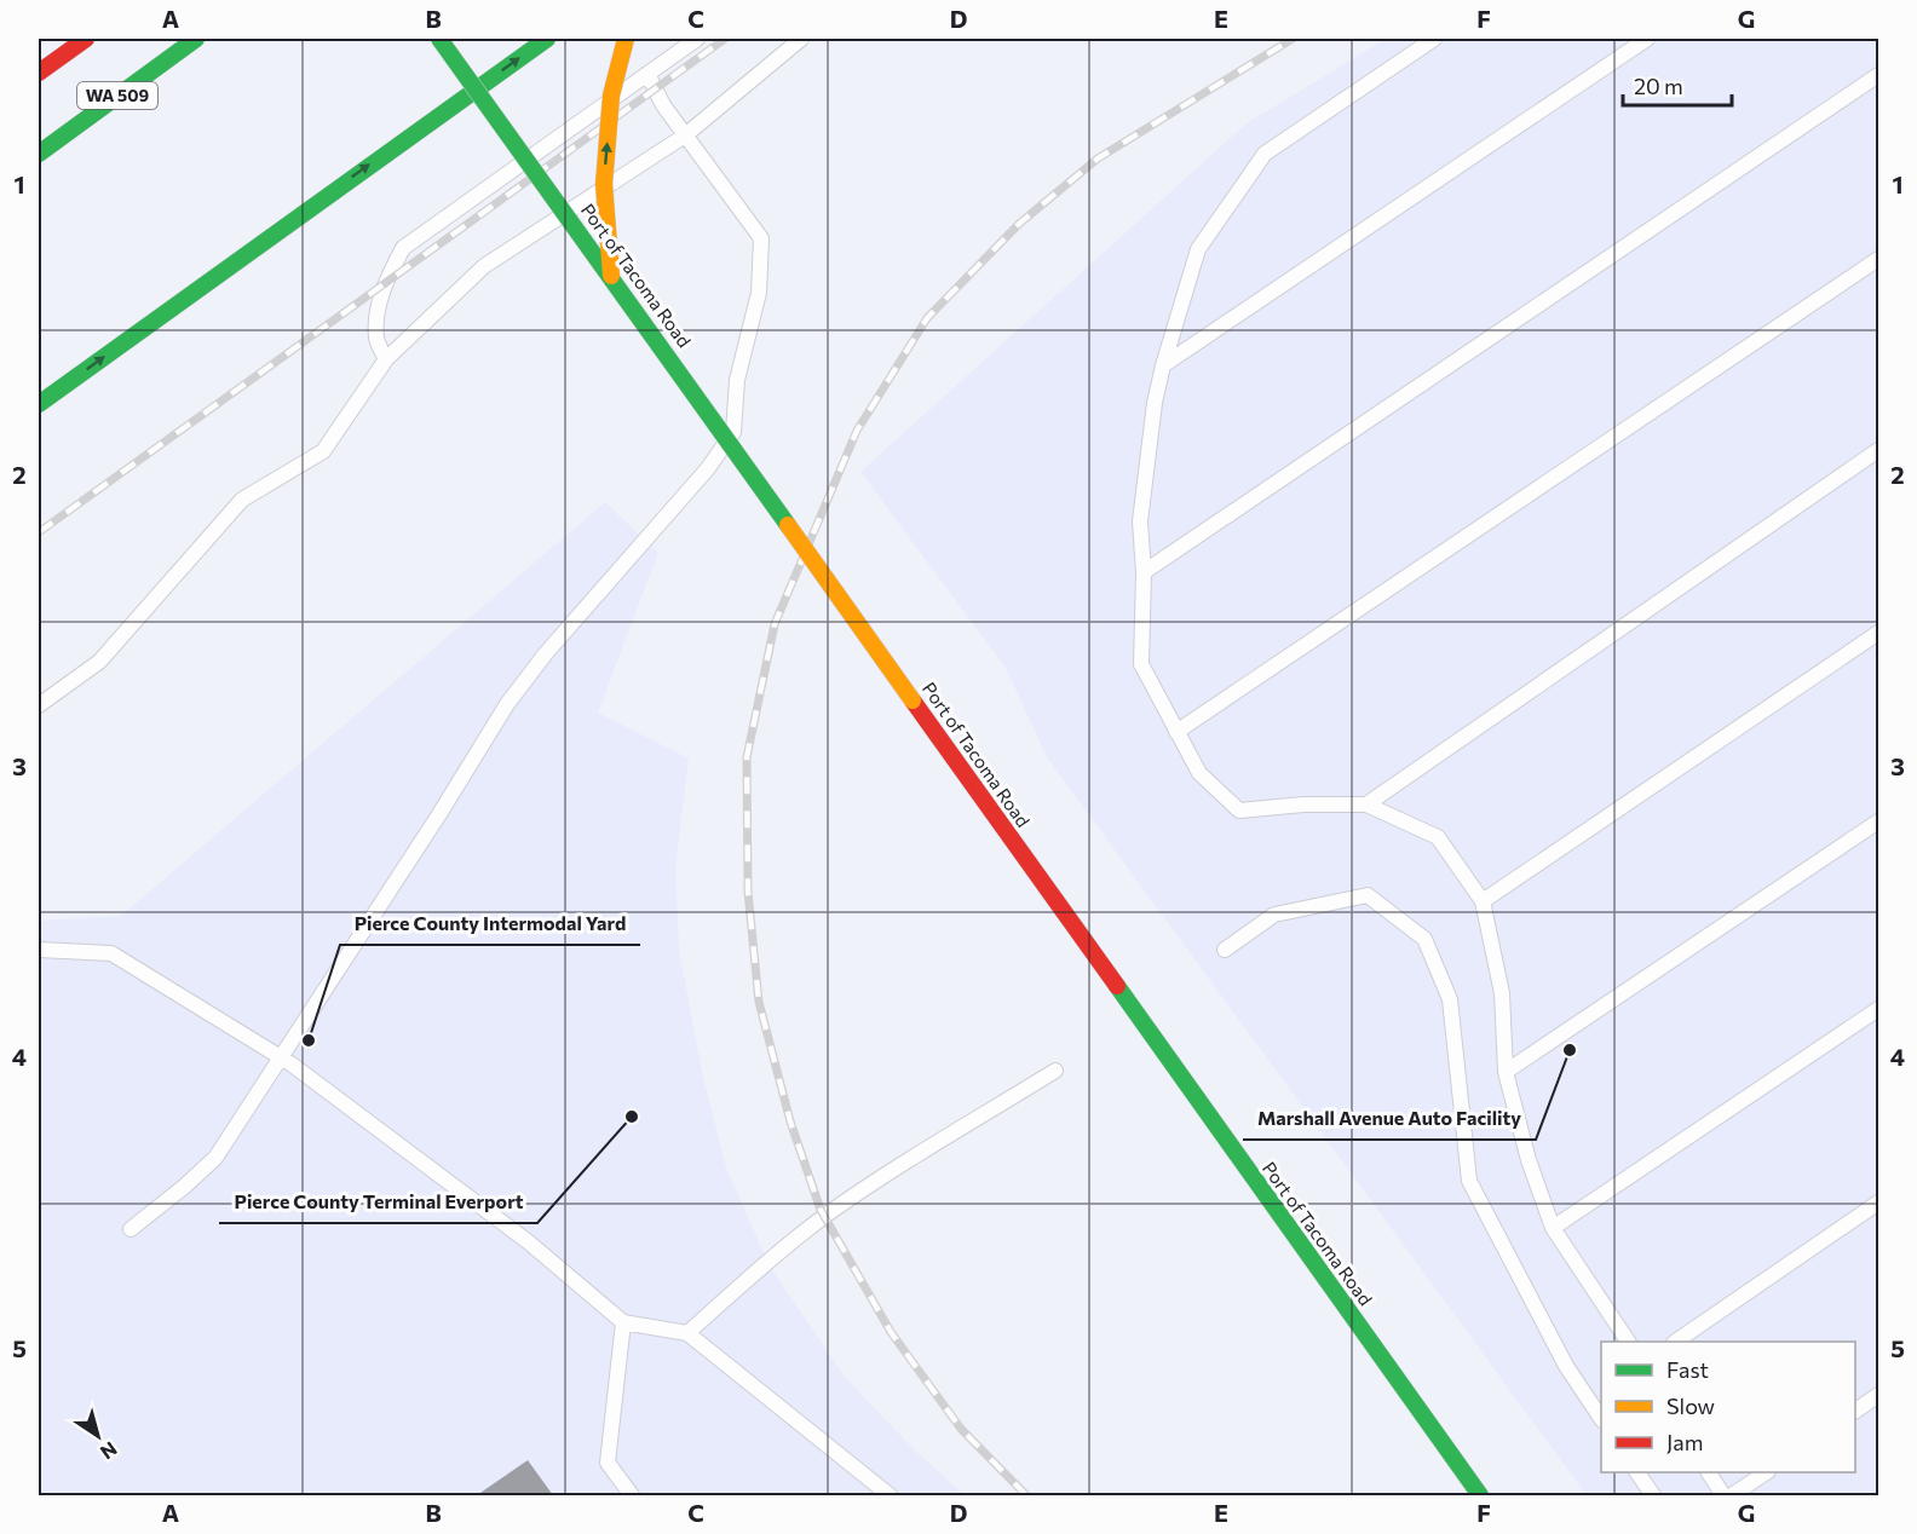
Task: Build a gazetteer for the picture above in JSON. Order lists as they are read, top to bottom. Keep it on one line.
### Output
{"streets":{"main road":["WA 509","Port of Tacoma Road"]},"places":["Pierce County Intermodal Yard","Marshall Avenue Auto Facility","Pierce County Terminal Everport"],"legend":["Fast","Slow","Jam"],"scale_bar":"20 m","north":"bottom right","grid":{"columns":["A","B","C","D","E","F","G"],"rows":["1","2","3","4","5"]}}
